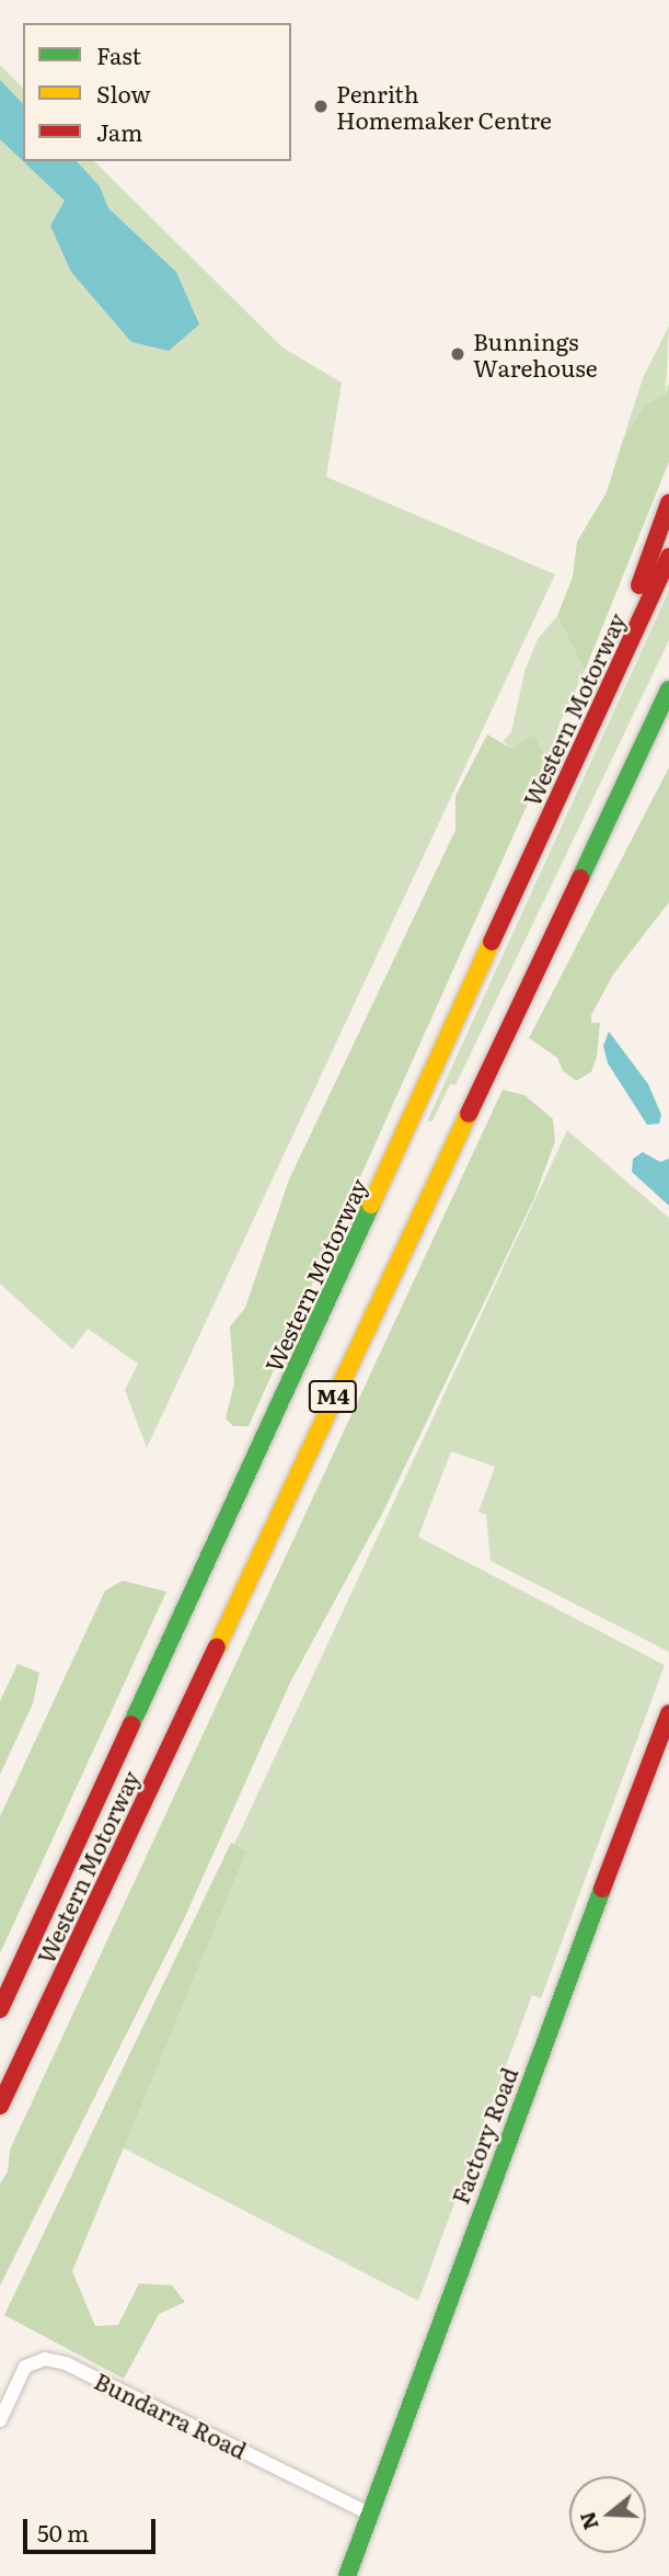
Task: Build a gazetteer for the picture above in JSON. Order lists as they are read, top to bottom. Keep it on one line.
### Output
{"streets":{"main road":["Western Motorway","M4","Factory Road"],"street":["Bundarra Road"]},"crossings":[["Factory Road","Bundarra Road"]],"places":["Penrith Homemaker Centre","Bunnings Warehouse"],"legend":["Fast","Slow","Jam"],"scale_bar":"50 m","north":"left"}
